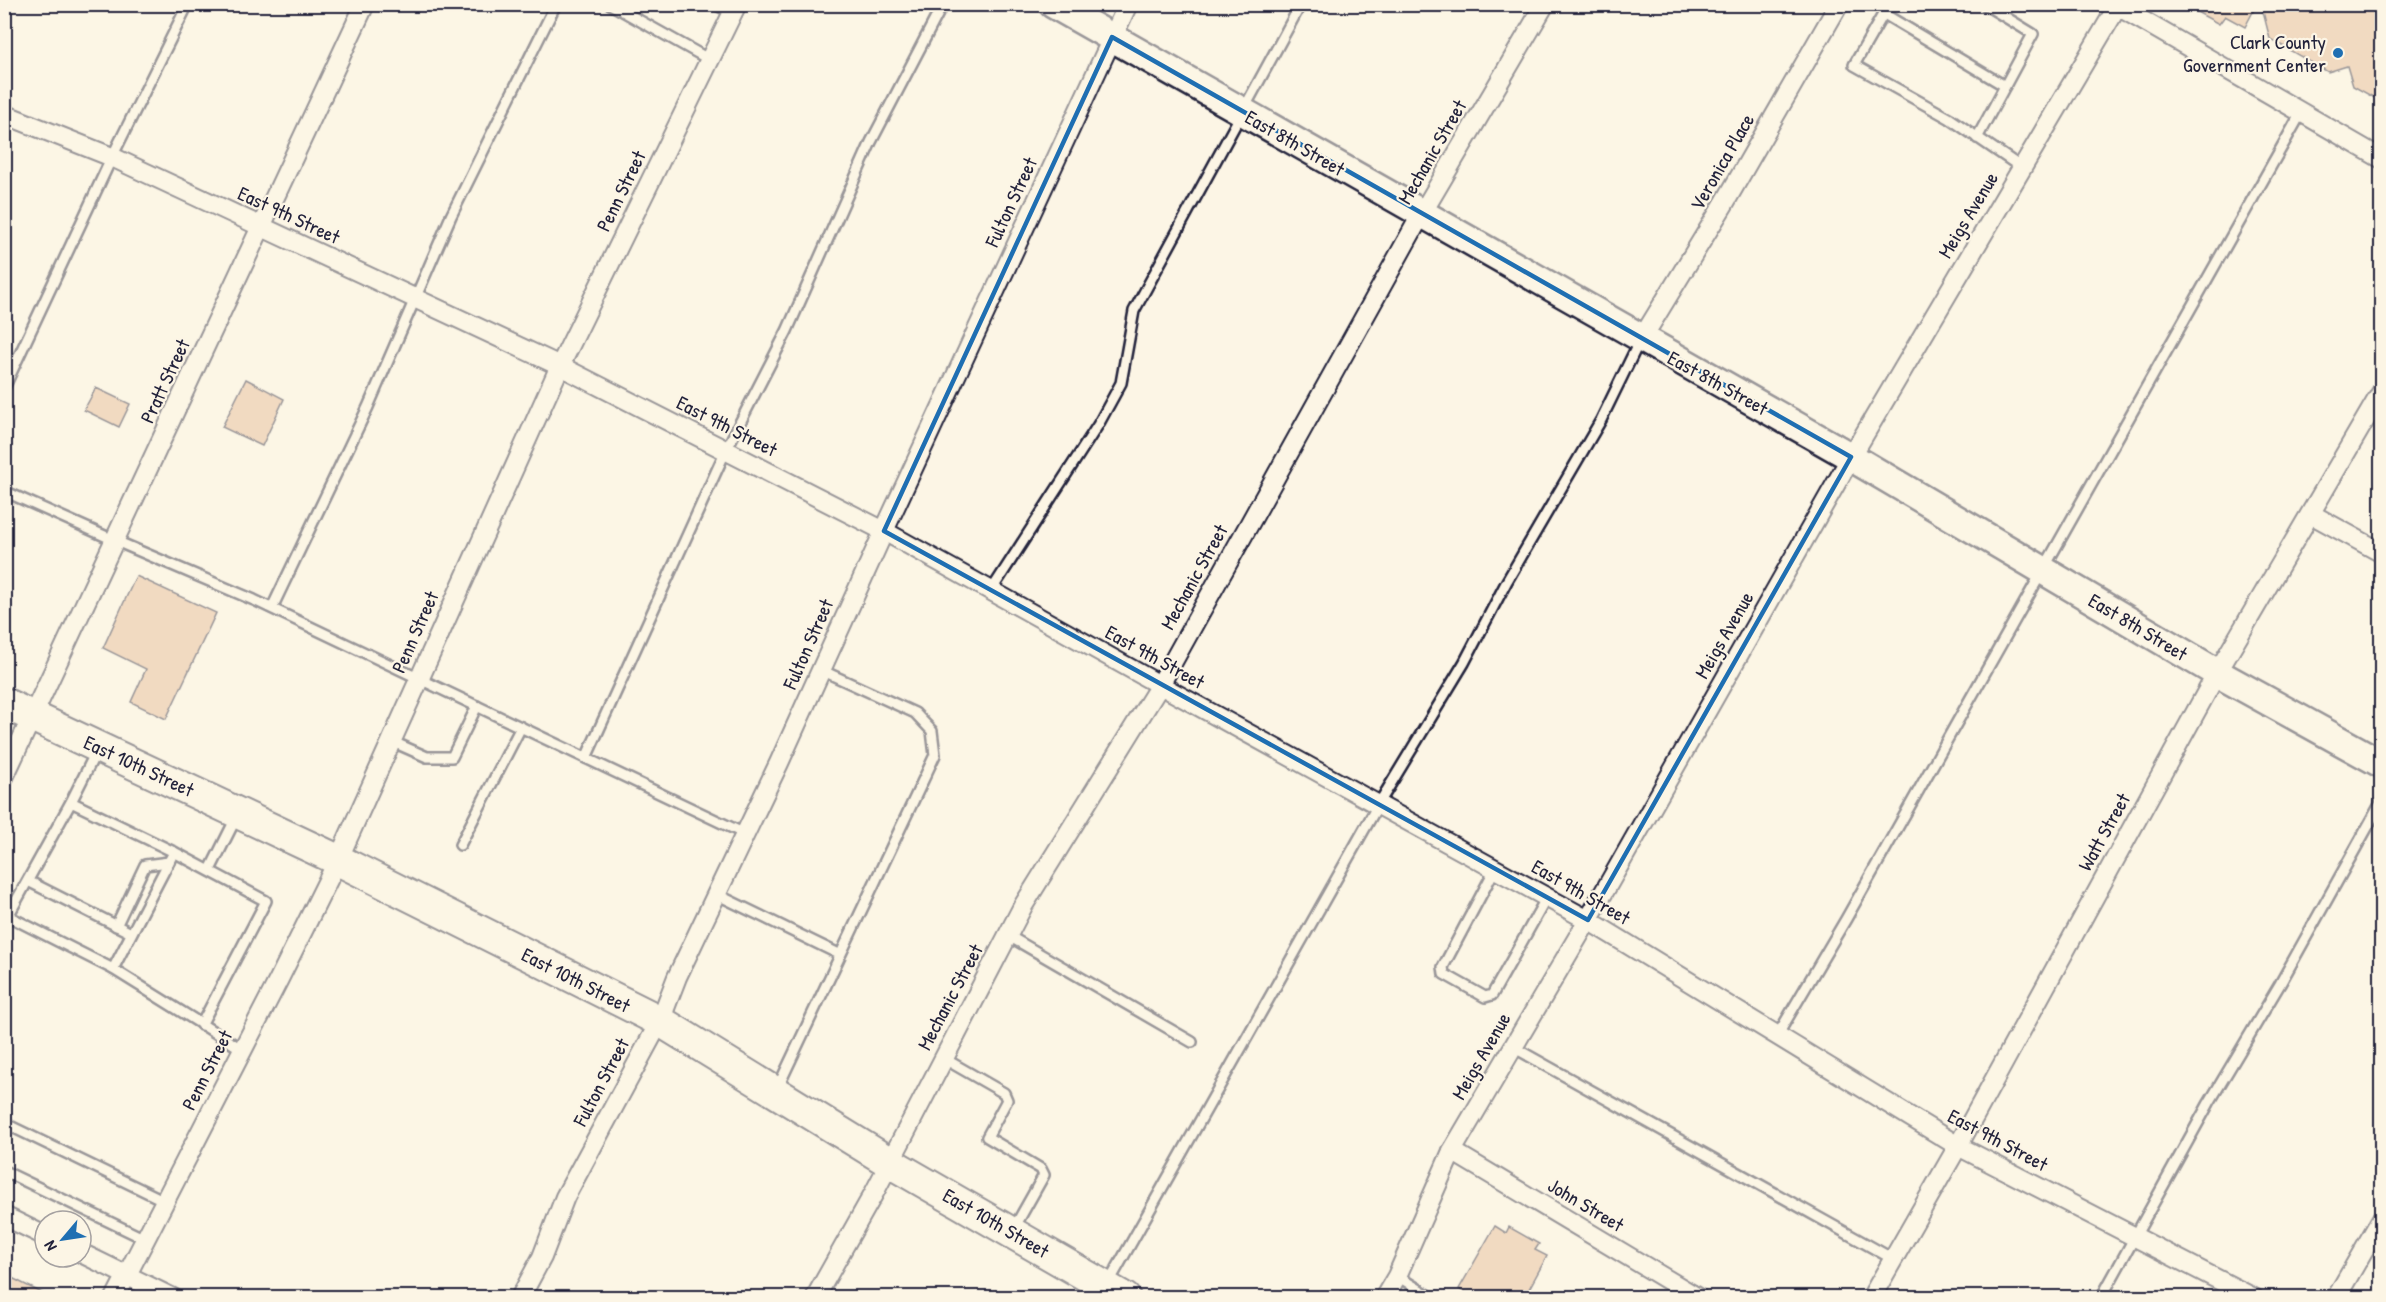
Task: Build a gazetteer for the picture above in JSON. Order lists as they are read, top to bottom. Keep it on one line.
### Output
{"streets":{"main road":["East 8th Street","East 10th Street"],"street":["Mechanic Street","Veronica Place","Penn Street","Fulton Street","East 9th Street","Meigs Avenue","Pratt Street","Watt Street","John Street"]},"crossings":[["East 8th Street","Mechanic Street"],["East 8th Street","Veronica Place"],["East 8th Street","Fulton Street"],["East 8th Street","Meigs Avenue"],["East 8th Street","Watt Street"],["Mechanic Street","East 9th Street"],["Mechanic Street","East 10th Street"],["Penn Street","East 9th Street"],["Penn Street","East 10th Street"],["Fulton Street","East 9th Street"],["Fulton Street","East 10th Street"],["East 9th Street","Meigs Avenue"],["East 9th Street","Pratt Street"],["East 9th Street","Watt Street"],["Meigs Avenue","John Street"],["Pratt Street","East 10th Street"]],"places":["Clark County Government Center"],"north":"bottom left"}
